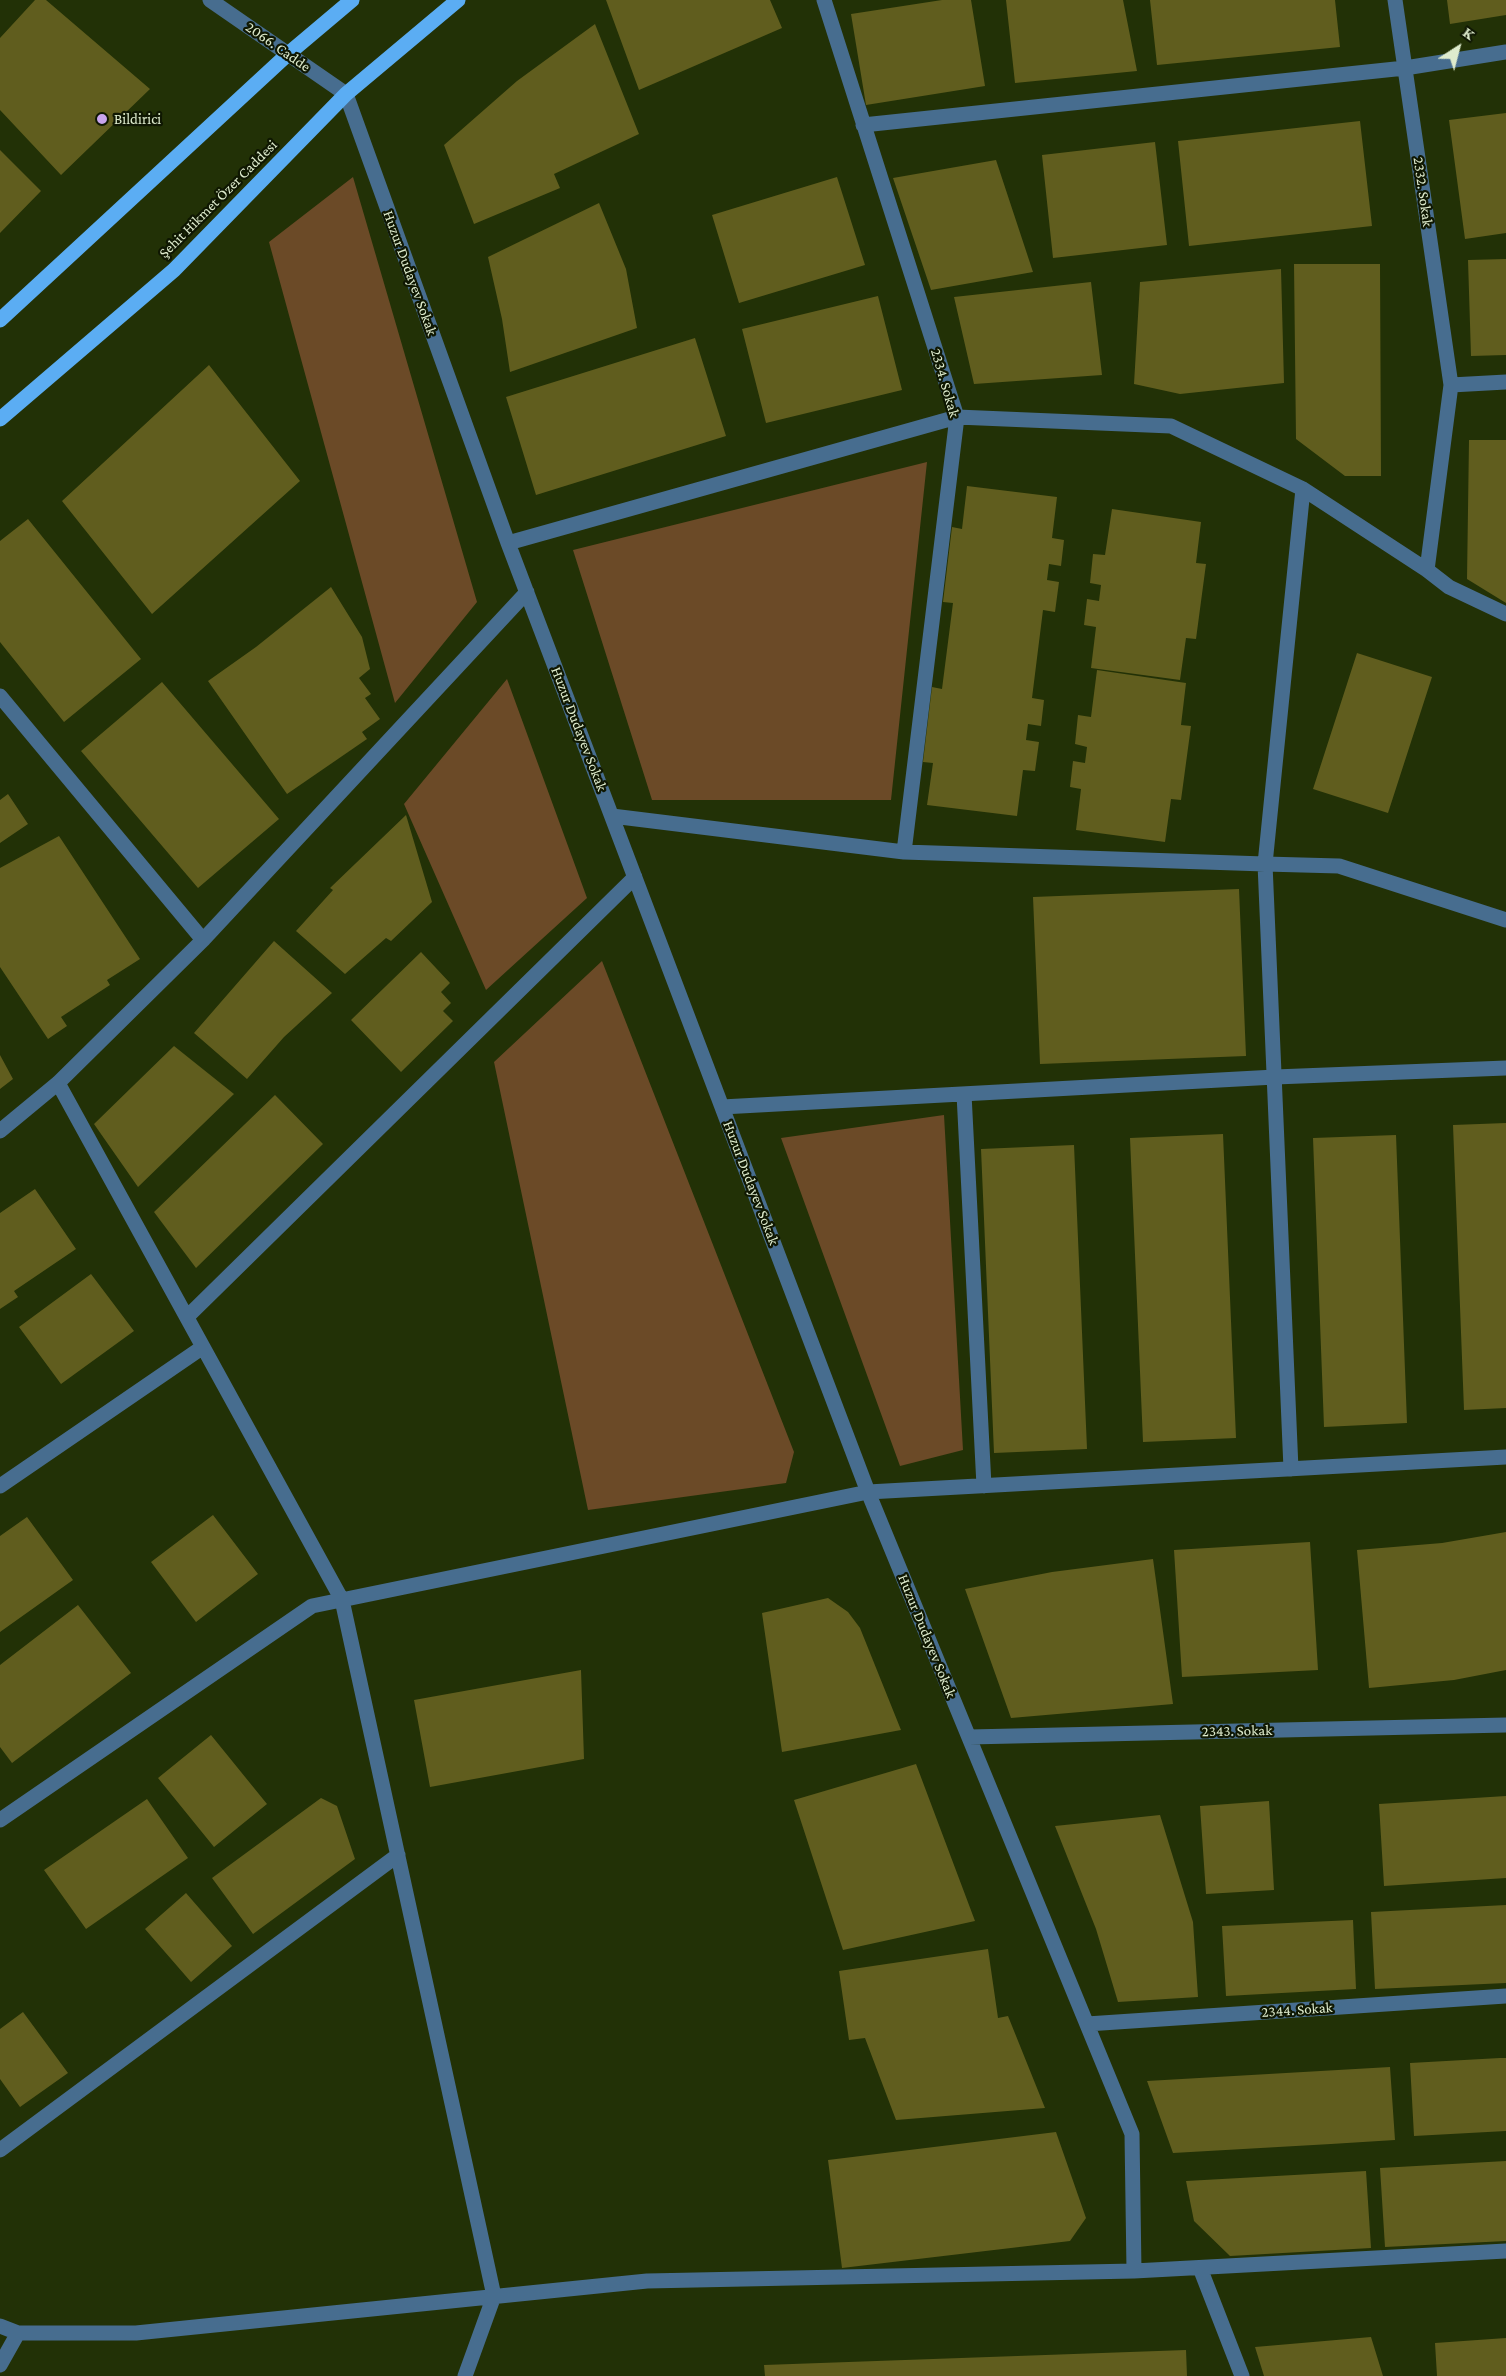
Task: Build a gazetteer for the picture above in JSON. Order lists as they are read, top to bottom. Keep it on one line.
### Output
{"streets":{"main road":["Şehit Hikmet Özer Caddesi"],"street":["2066. Cadde","2332. Sokak","Huzur Dudayev Sokak","2334. Sokak","2343. Sokak","2344. Sokak"]},"crossings":[["2066. Cadde","Şehit Hikmet Özer Caddesi"],["2066. Cadde","Huzur Dudayev Sokak"],["Şehit Hikmet Özer Caddesi","Huzur Dudayev Sokak"],["Huzur Dudayev Sokak","2343. Sokak"],["Huzur Dudayev Sokak","2344. Sokak"]],"places":["Bildirici"],"north":"top right"}
